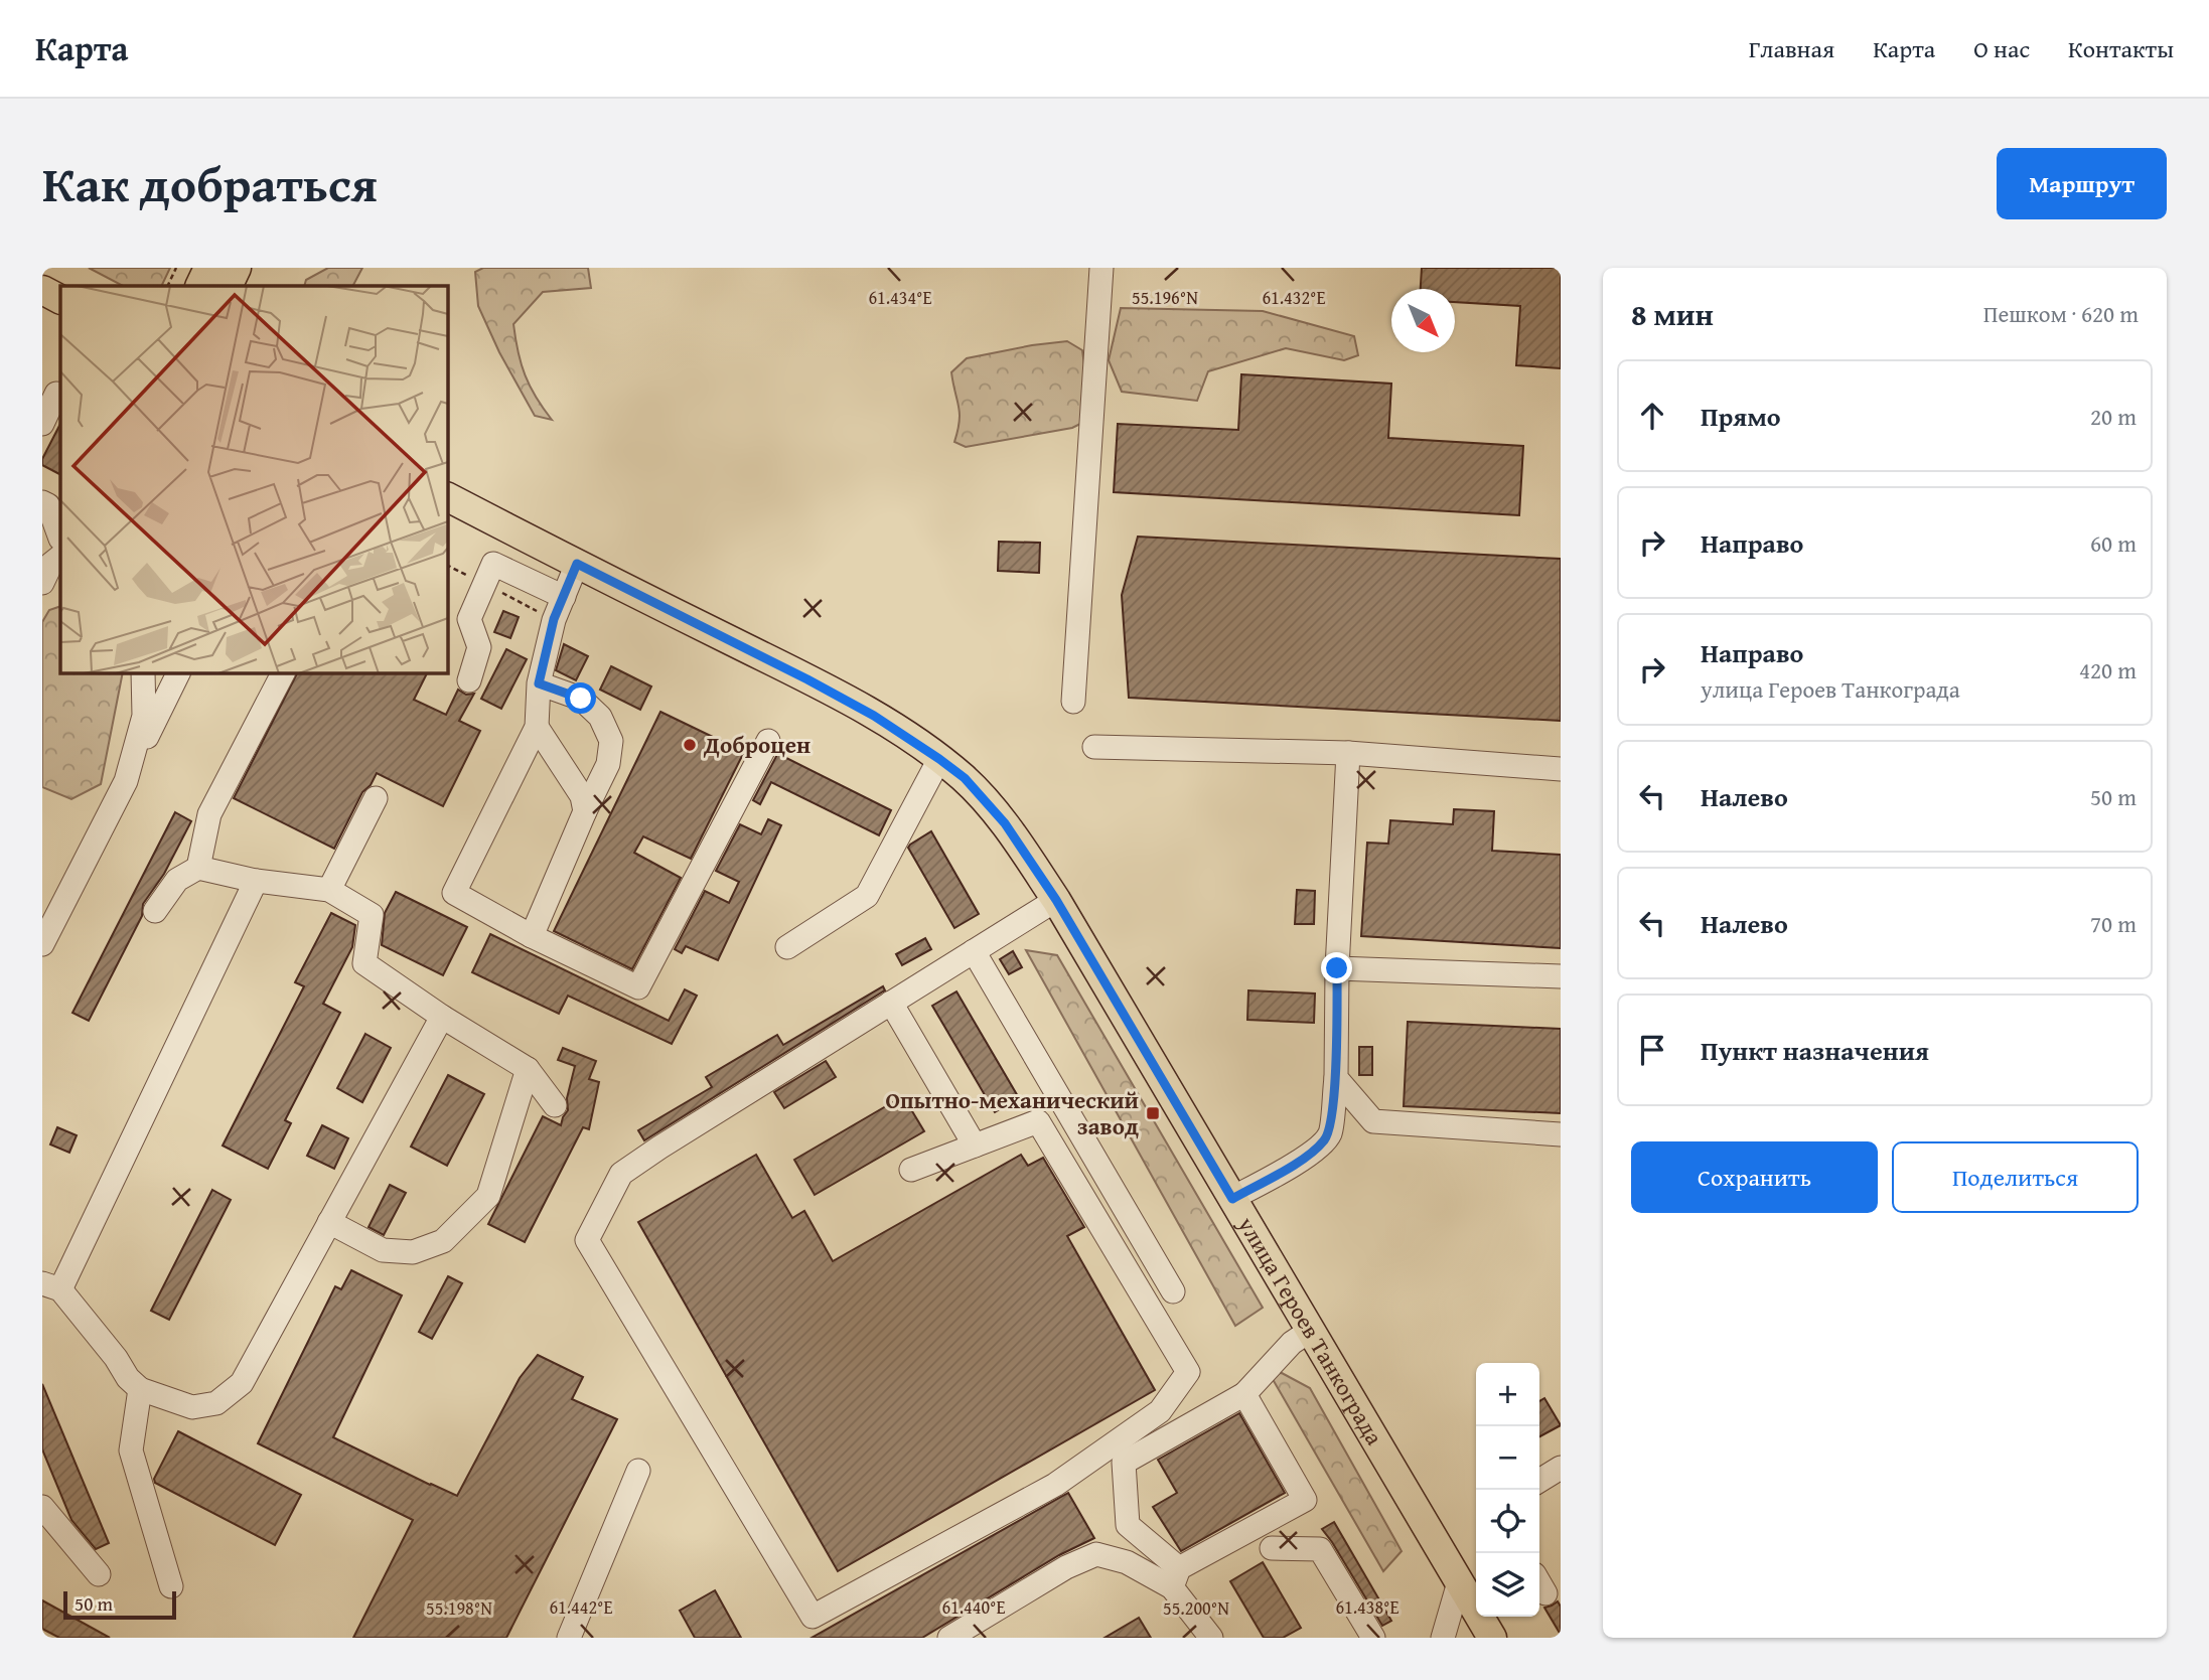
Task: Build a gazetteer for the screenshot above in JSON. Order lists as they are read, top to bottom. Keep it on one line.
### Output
{"streets":{"main road":["улица Героев Танкограда"]},"places":{"other":["Доброцен"],"transit":["Опытно-механический завод"]},"scale_bar":"50 m","north":"bottom right","page":{"header":"Карта","nav":["Главная","Карта","О нас","Контакты"],"title":"Как добраться","buttons":["Маршрут",["Сохранить","Поделиться"]],"heading":["8 мин","Пешком · 620 m"],"list":[["Прямо","20 m"],["Направо","60 m"],["Направо","улица Героев Танкограда","420 m"],["Налево","50 m"],["Налево","70 m"],"Пункт назначения"],"map_buttons":["+","−"],"scale":"50 m"},"coordinates":["55.196°N","61.434°E","61.432°E","61.442°E","61.440°E","61.438°E","55.198°N","55.200°N"]}
